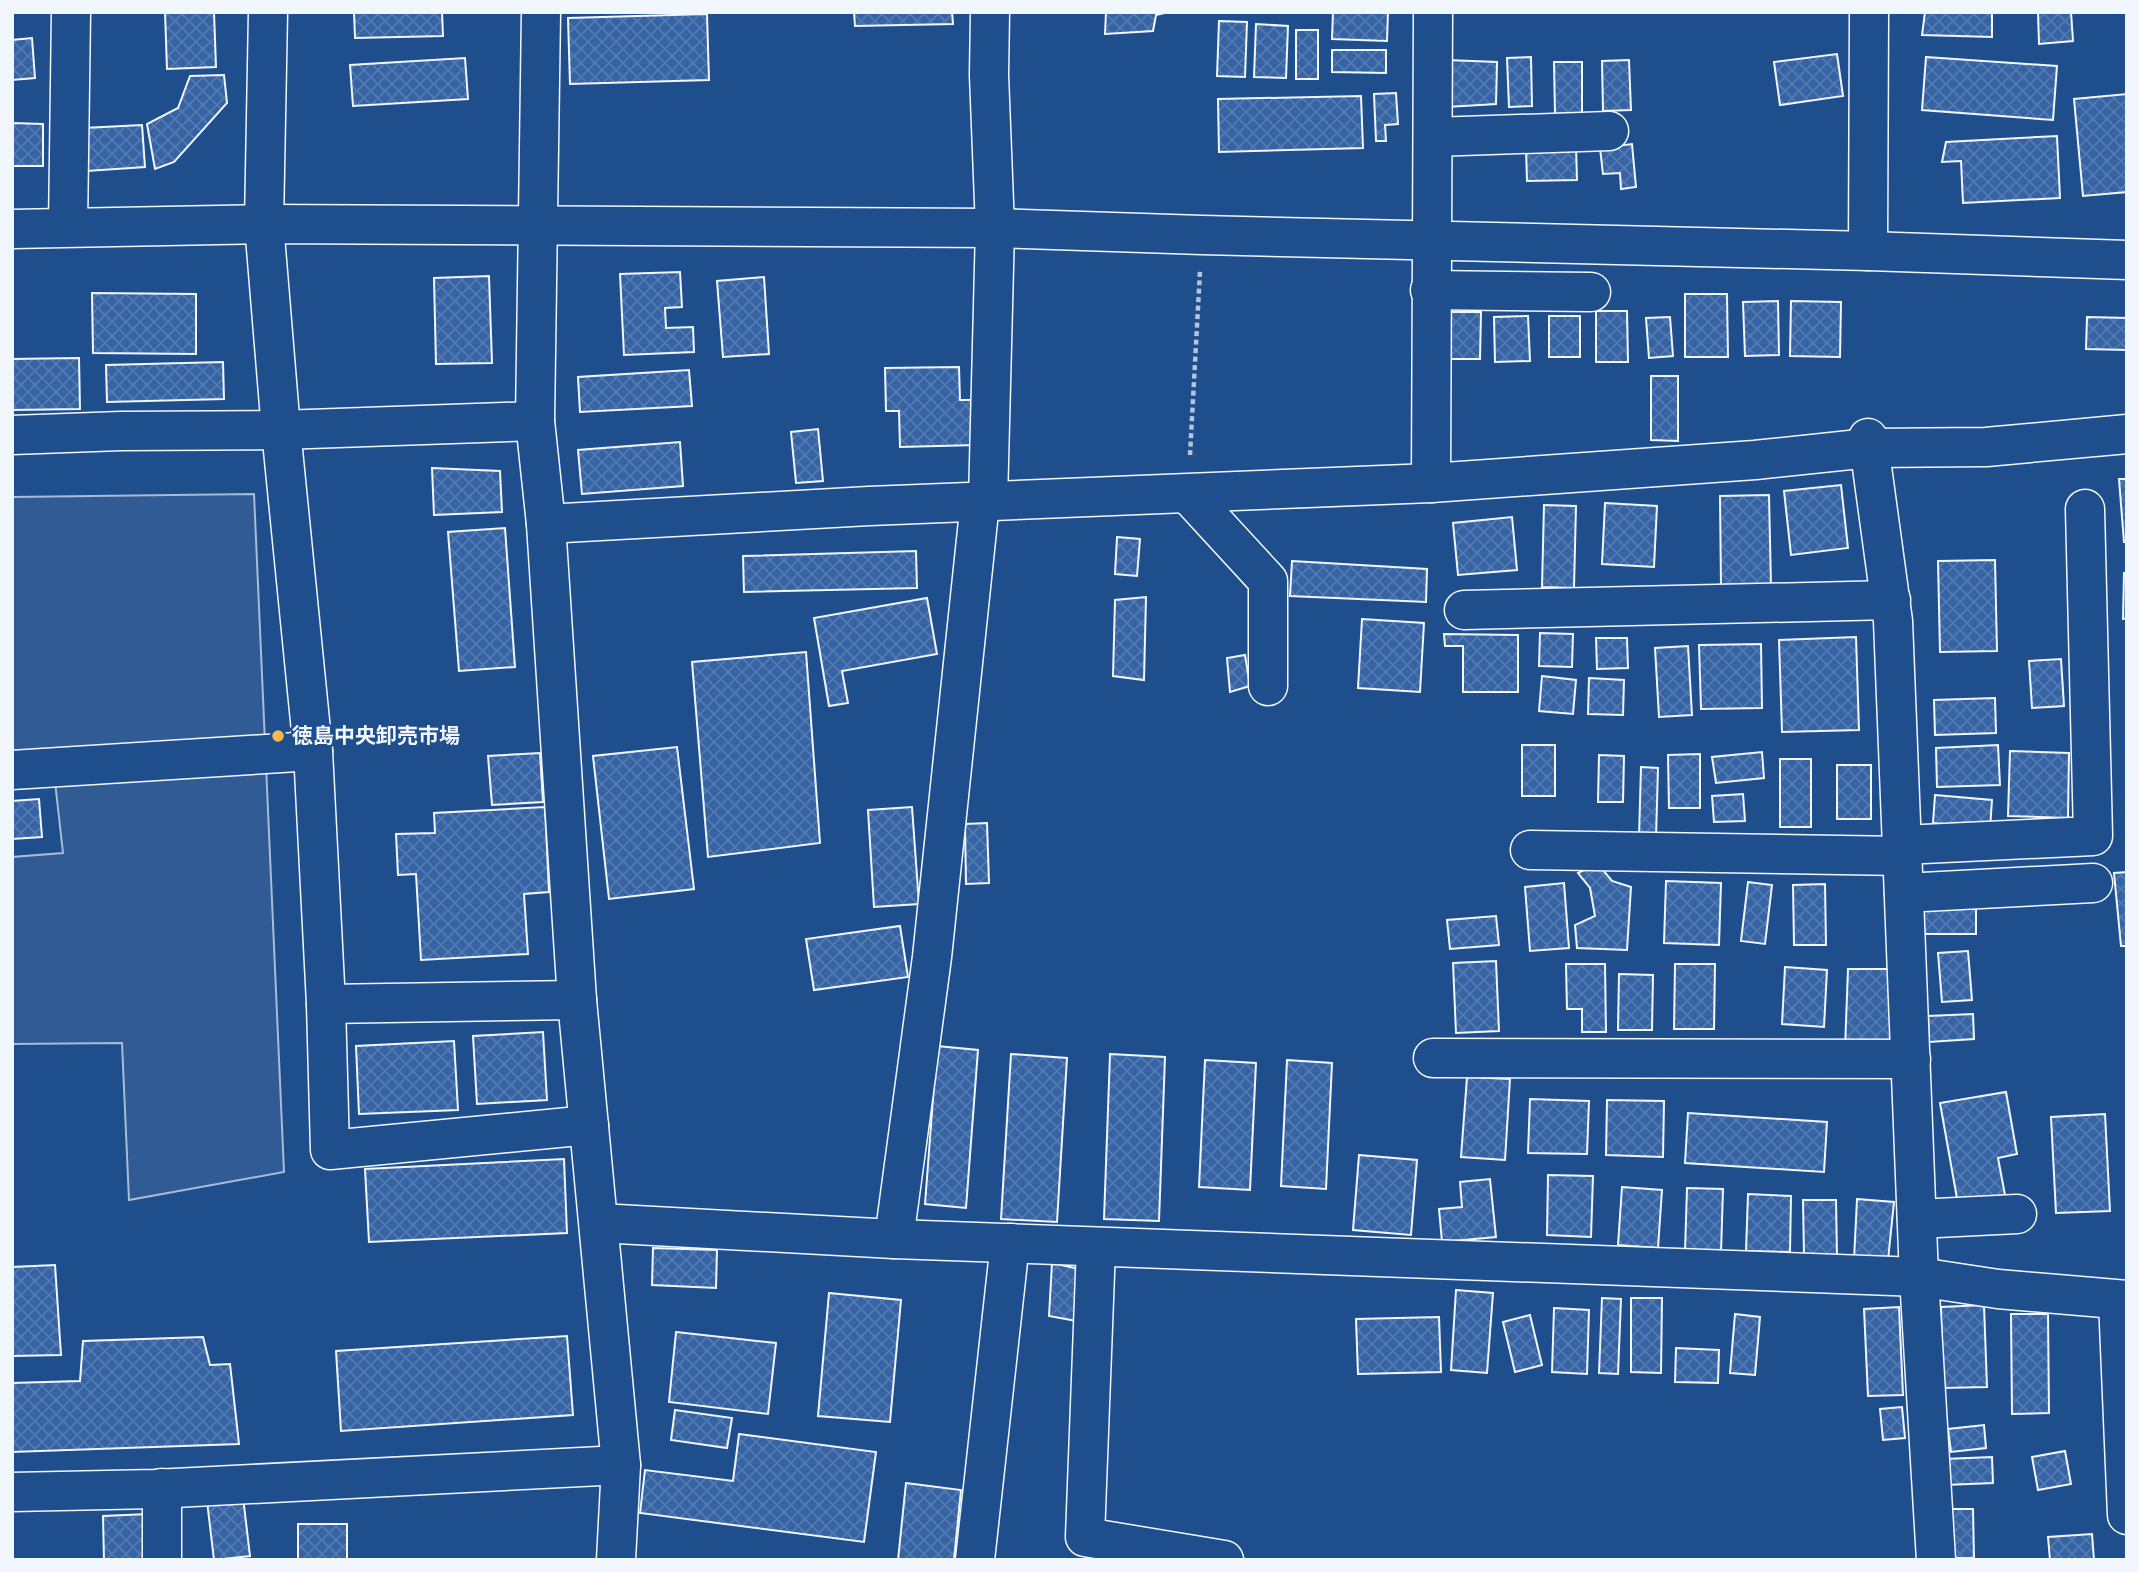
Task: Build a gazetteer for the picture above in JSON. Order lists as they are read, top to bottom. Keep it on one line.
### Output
{"places":["徳島中央卸売市場"]}
